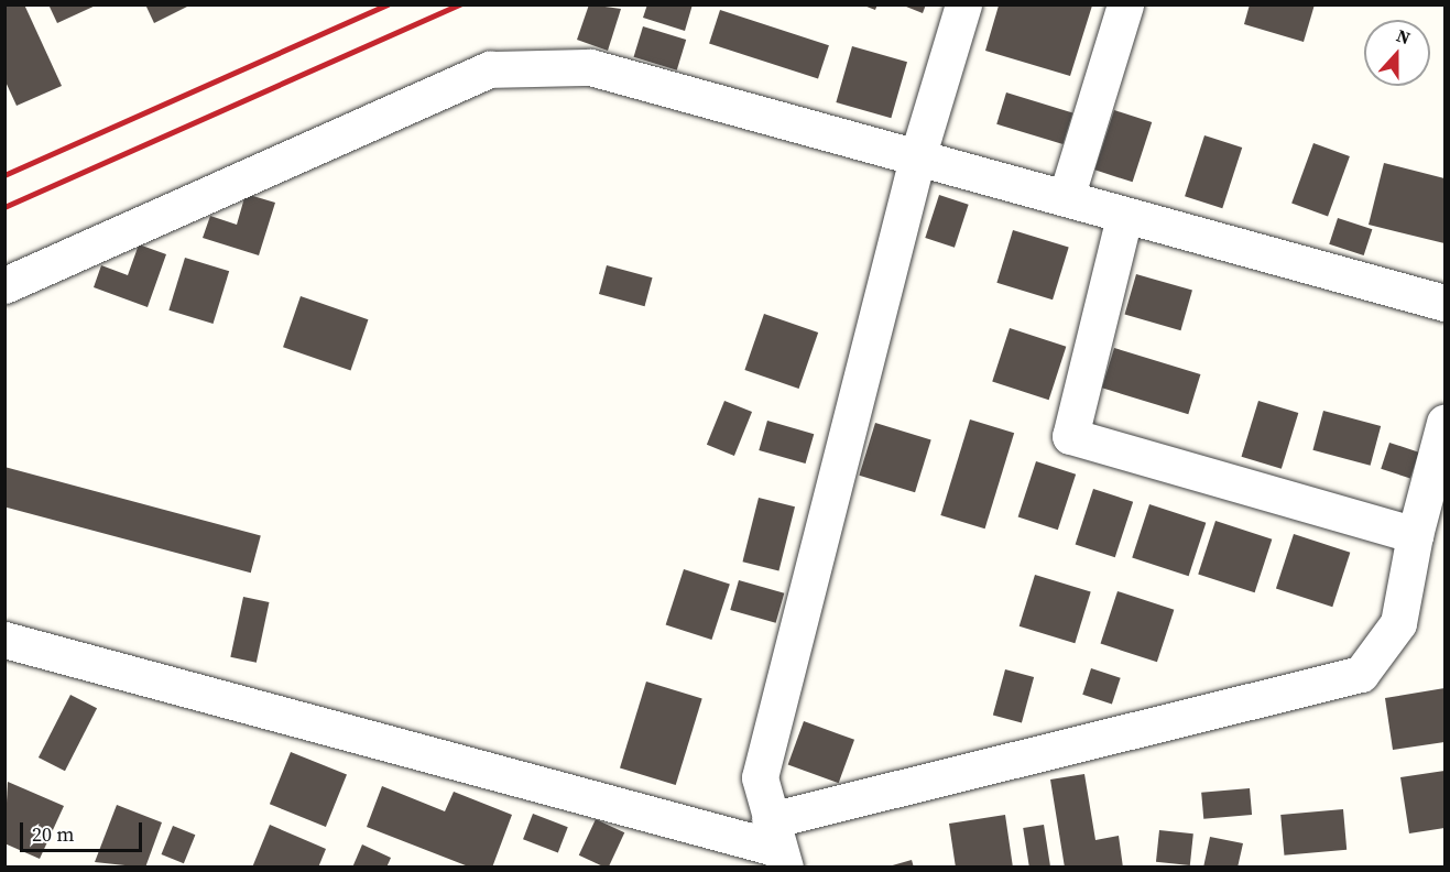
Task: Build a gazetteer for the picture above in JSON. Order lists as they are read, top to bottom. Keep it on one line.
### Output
{"scale_bar":"20 m","north":"top"}
